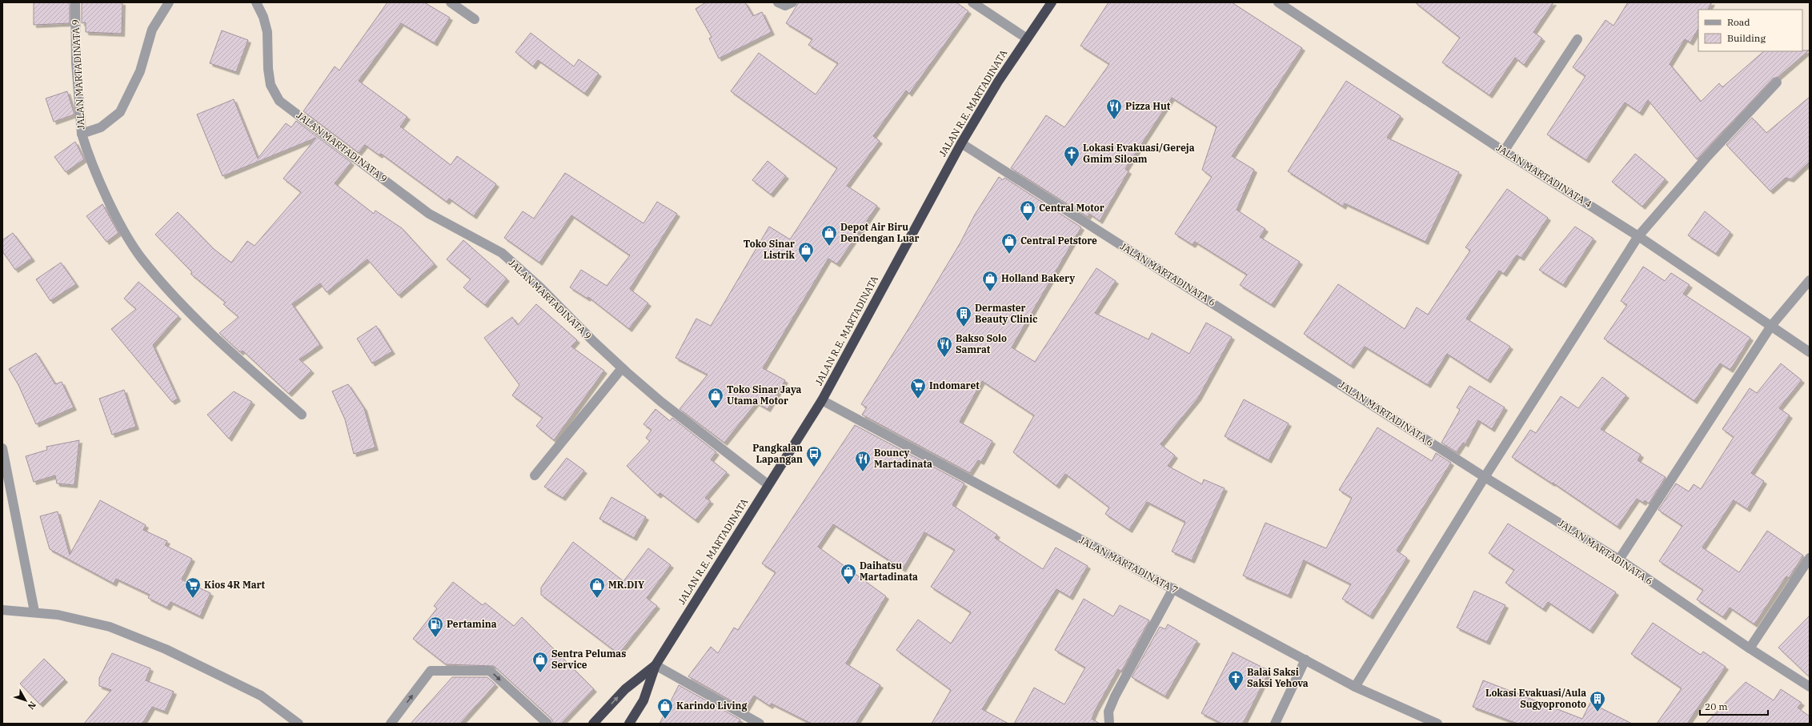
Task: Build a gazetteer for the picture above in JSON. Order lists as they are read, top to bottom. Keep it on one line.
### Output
{"streets":{"highway":["JALAN R.E. MARTADINATA"],"street":["JALAN MARTADINATA 9","JALAN MARTADINATA 4","JALAN MARTADINATA 6","JALAN MARTADINATA 7"]},"crossings":[["JALAN MARTADINATA 9","JALAN R.E. MARTADINATA"],["JALAN R.E. MARTADINATA","JALAN MARTADINATA 6"],["JALAN R.E. MARTADINATA","JALAN MARTADINATA 7"]],"places":{"restaurant":["Pizza Hut","Bakso Solo Samrat","Bouncy Martadinata"],"church":["Lokasi Evakuasi/Gereja Gmim Siloam","Balai Saksi Saksi Yehova"],"shop":["Central Motor","Depot Air Biru Dendengan Luar","Central Petstore","Toko Sinar Listrik","Holland Bakery","Toko Sinar Jaya Utama Motor","Daihatsu Martadinata","MR.DIY","Sentra Pelumas Service","Karindo Living"],"building":["Dermaster Beauty Clinic","Lokasi Evakuasi/Aula Sugyopronoto"],"supermarket":["Indomaret","Kios 4R Mart"],"bus stop":["Pangkalan Lapangan"],"fuel station":["Pertamina"]},"legend":["Road","Building"],"scale_bar":"20 m","north":"bottom right"}
